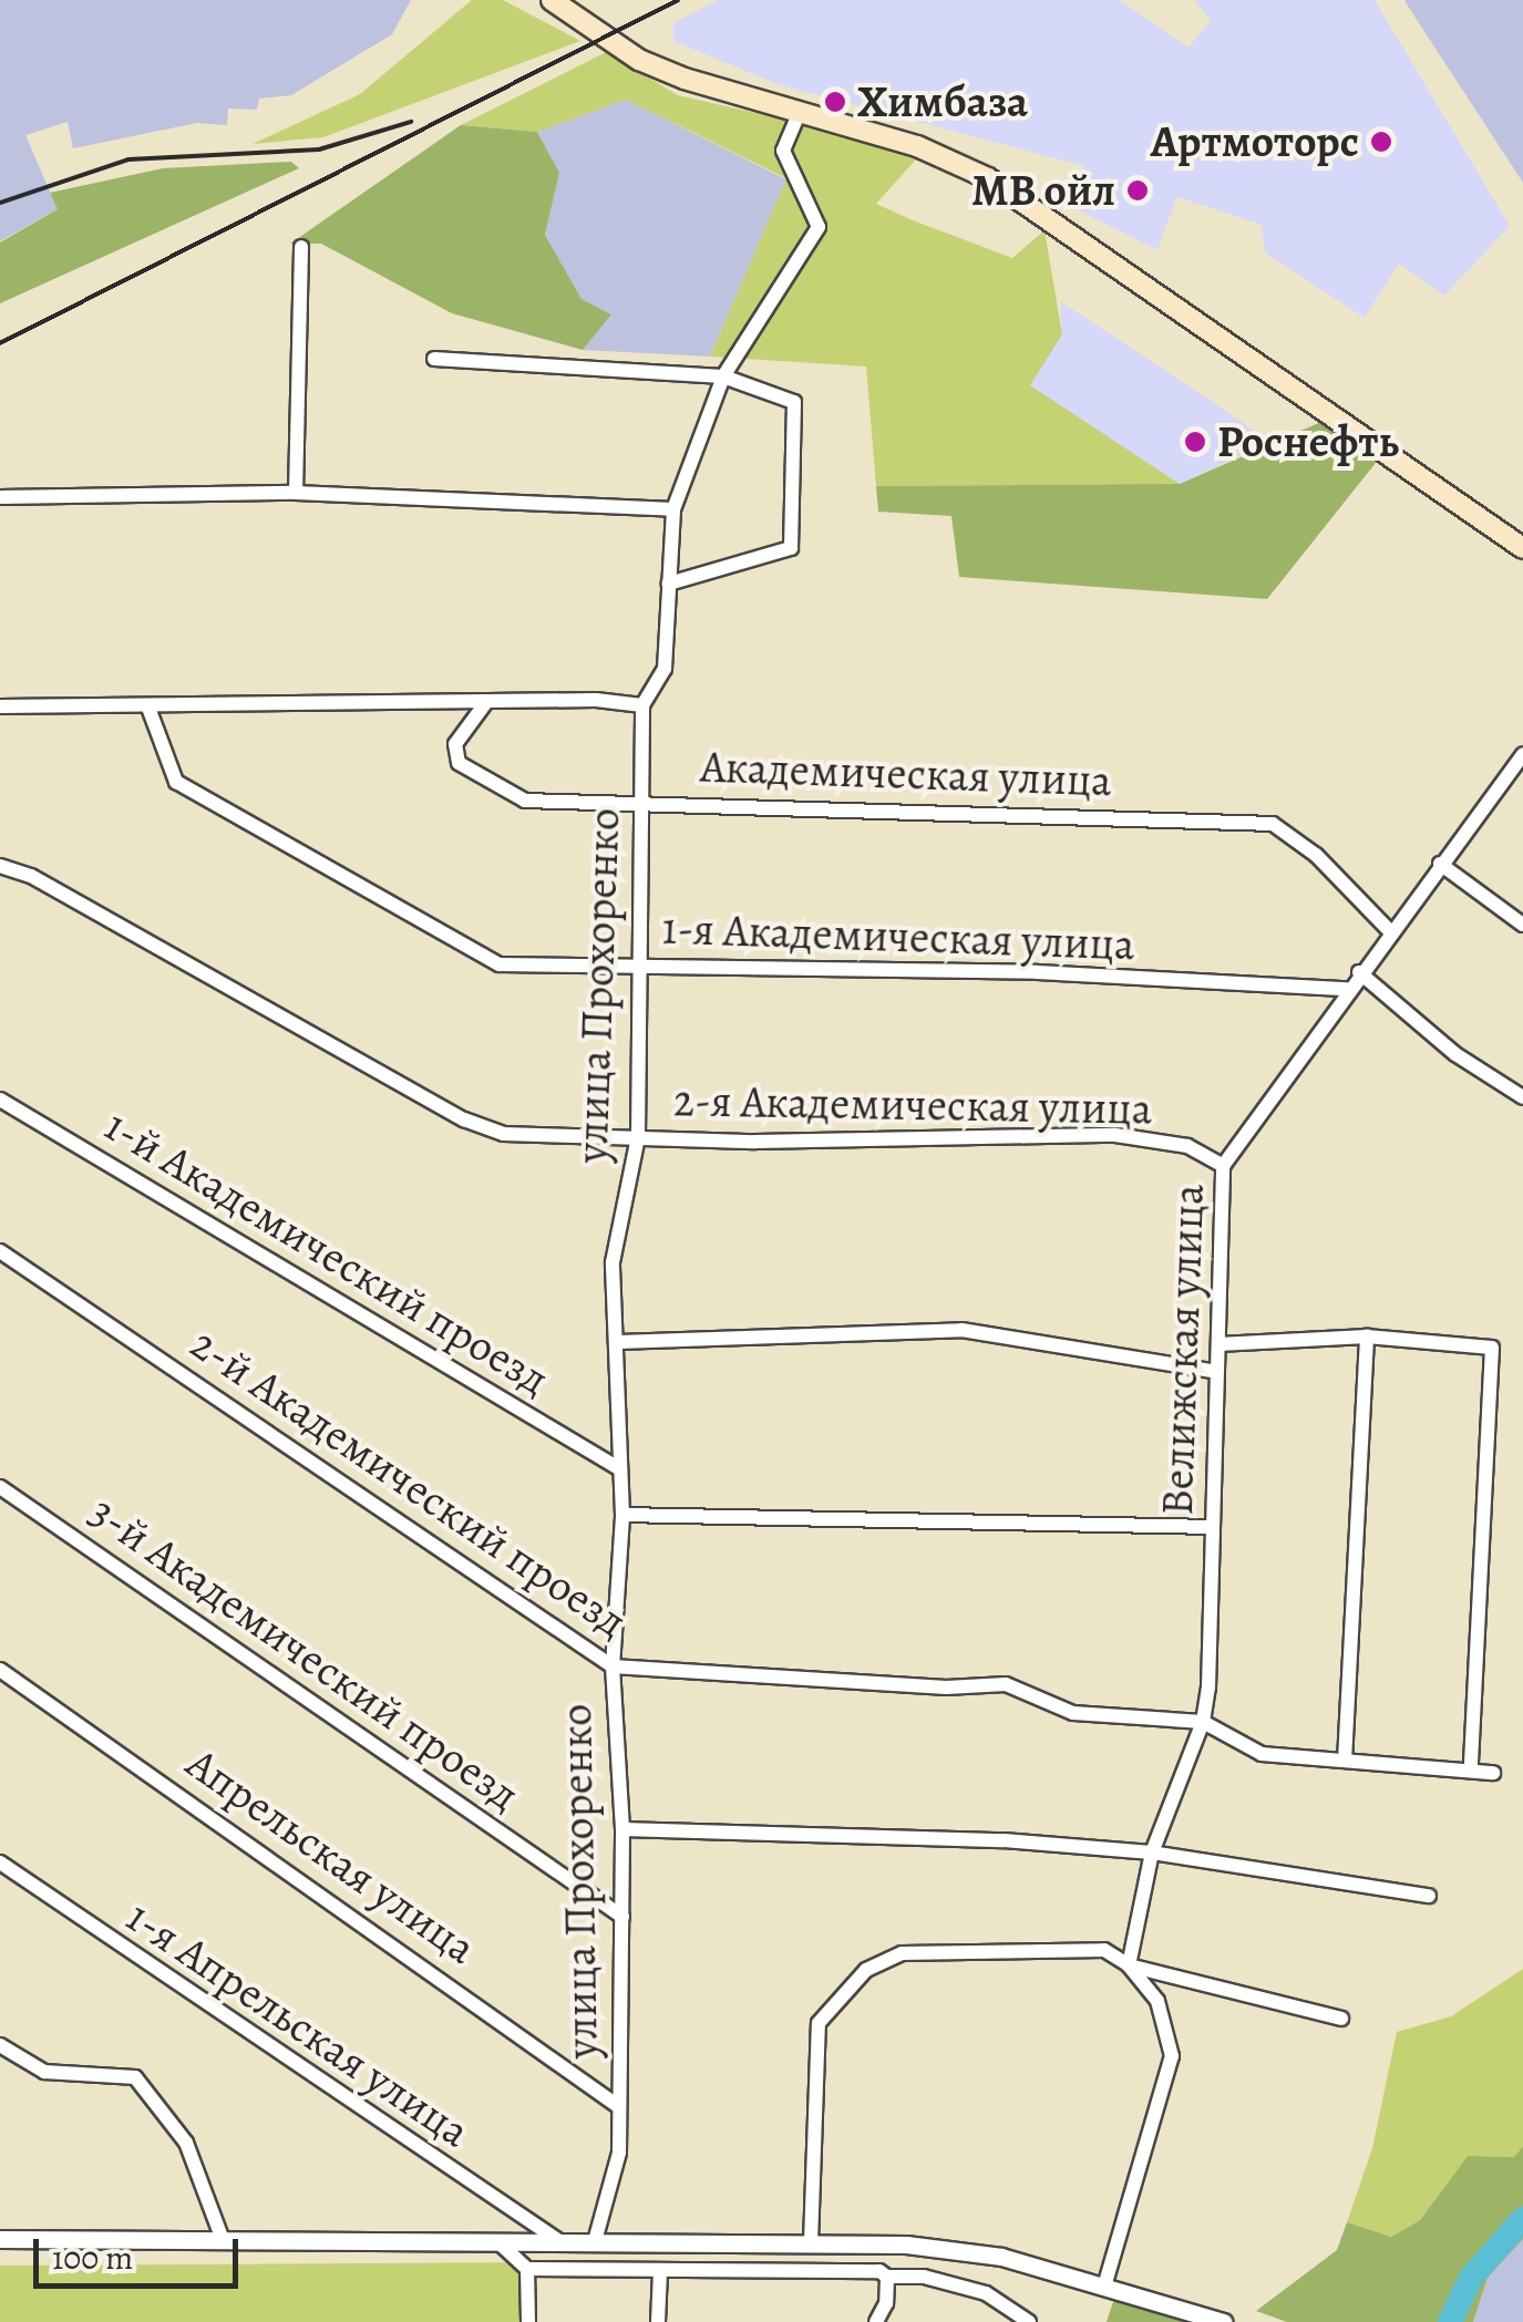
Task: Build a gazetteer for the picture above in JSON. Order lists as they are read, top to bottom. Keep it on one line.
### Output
{"streets":{"street":["Академическая улица","1-я Академическая улица","улица Прохоренко","2-я Академическая улица","1-й Академический проезд","Велижская улица","2-й Академический проезд","3-й Академический проезд","Апрельская улица","1-я Апрельская улица"]},"crossings":[["Академическая улица","улица Прохоренко"],["Академическая улица","Велижская улица"],["1-я Академическая улица","улица Прохоренко"],["1-я Академическая улица","Велижская улица"],["улица Прохоренко","2-я Академическая улица"],["улица Прохоренко","1-й Академический проезд"],["улица Прохоренко","2-й Академический проезд"],["улица Прохоренко","3-й Академический проезд"],["улица Прохоренко","Апрельская улица"],["2-я Академическая улица","Велижская улица"],["Велижская улица","2-й Академический проезд"]],"places":["Химбаза","Артмоторс","МВ ойл","Роснефть"],"scale_bar":"100 m"}
